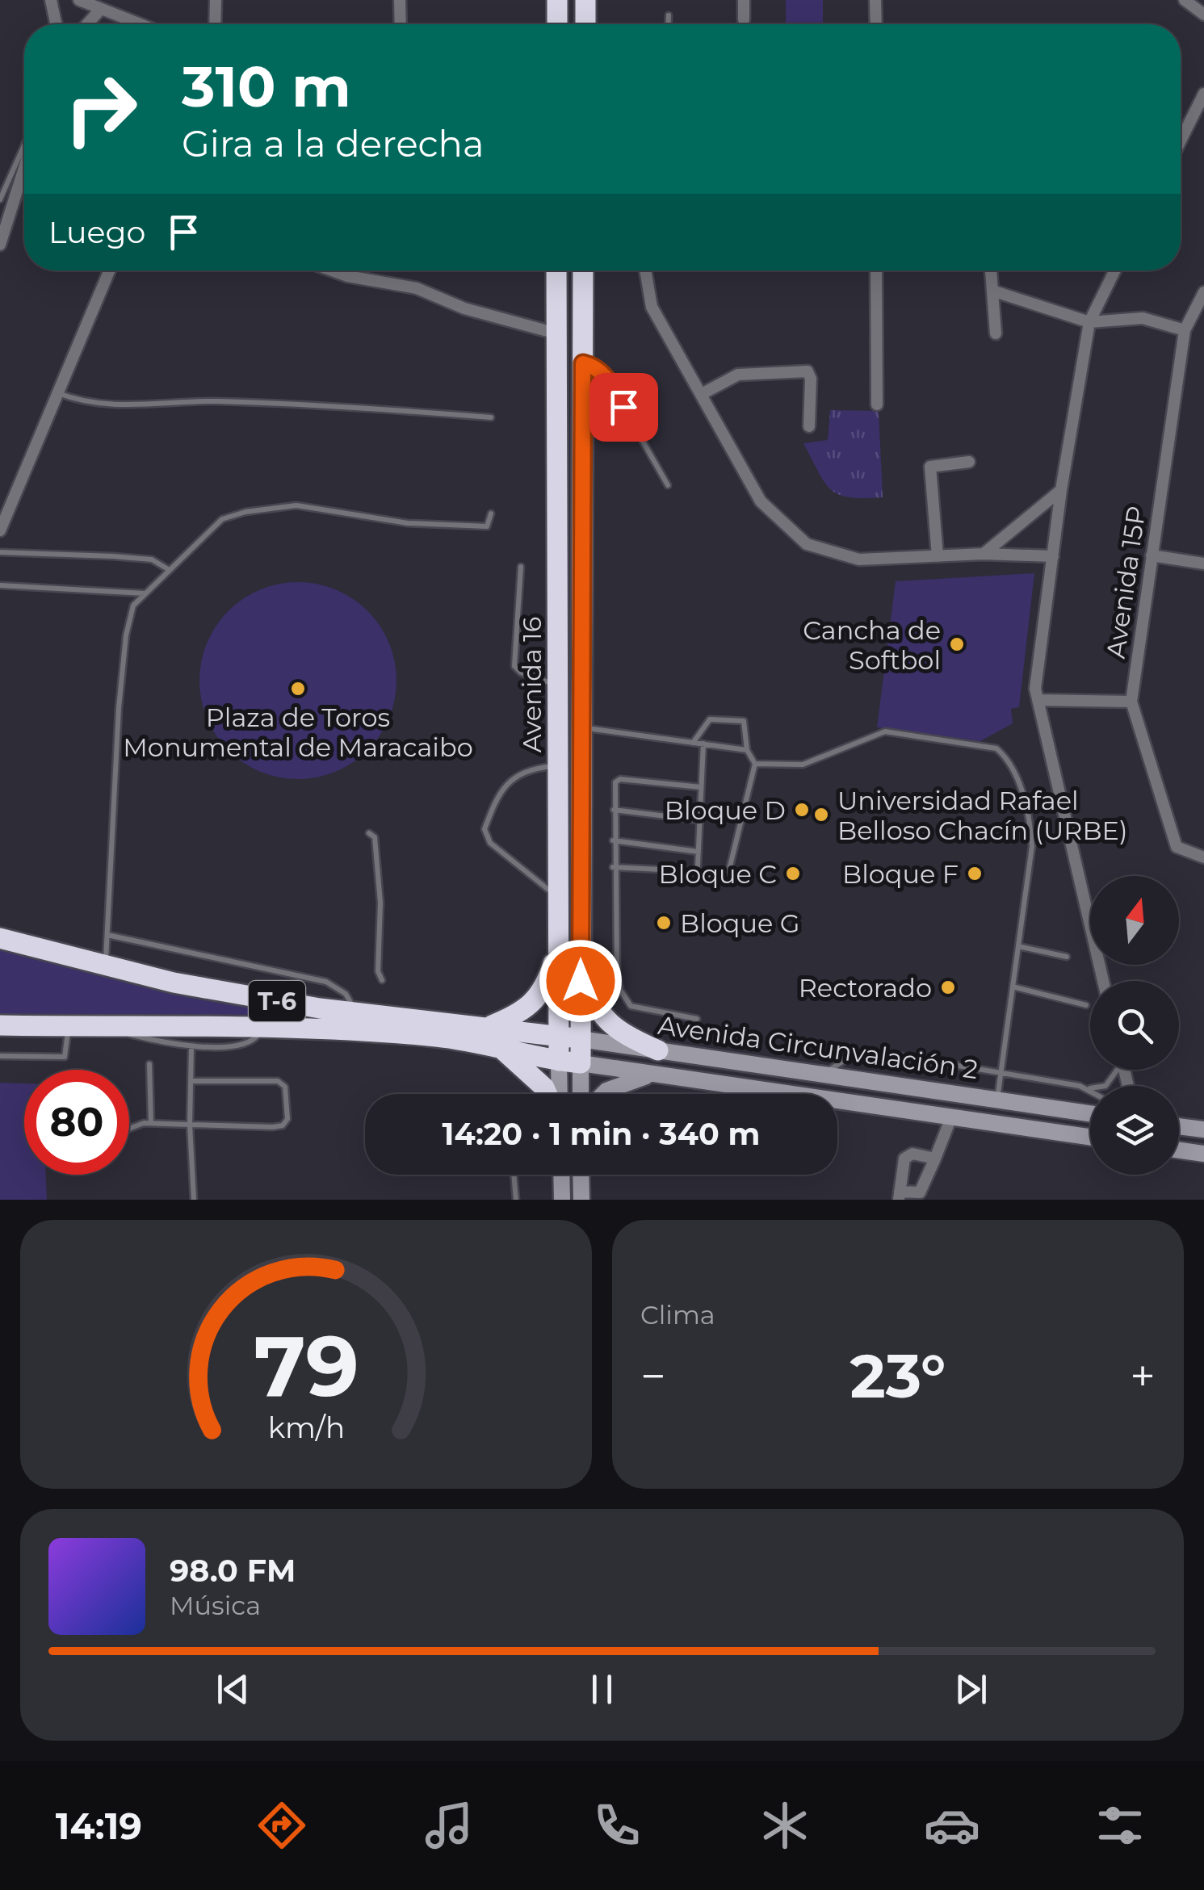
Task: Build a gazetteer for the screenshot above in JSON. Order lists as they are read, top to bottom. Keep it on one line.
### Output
{"streets":{"highway":["Avenida 16","T-6","Avenida Circunvalación 2"],"street":["Avenida 15P"]},"crossings":[["Avenida 16","Avenida Circunvalación 2"]],"places":["Cancha de Softbol","Plaza de Toros Monumental de Maracaibo","Bloque D","Universidad Rafael Belloso Chacín (URBE)","Bloque C","Bloque F","Bloque G","Rectorado"],"north":"top","page":{"turn":["310 m","Gira a la derecha"],"then":"Luego","limit":"80","trip":"14:20 · 1 min · 340 m","tile":"Clima","heat":["−","23°","+"],"song":["98.0 FM","Música"],"tabs":"14:19","gauge":["79","km/h"]}}
